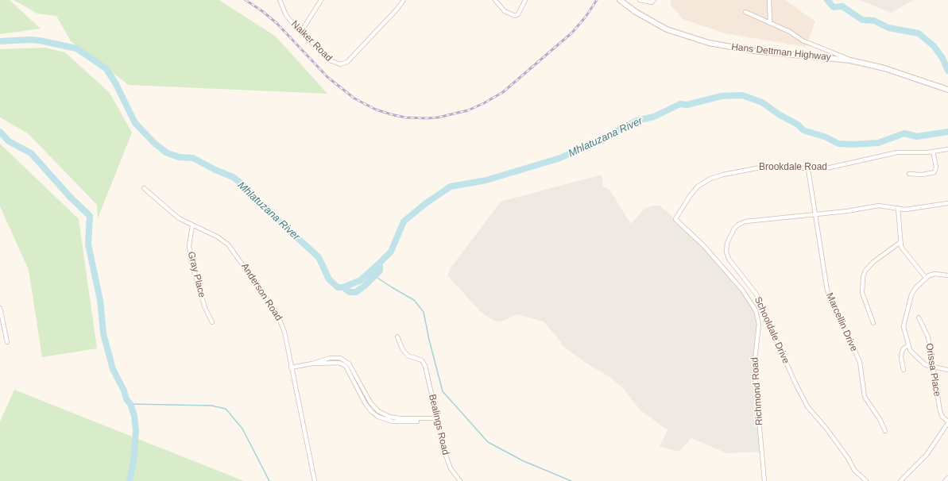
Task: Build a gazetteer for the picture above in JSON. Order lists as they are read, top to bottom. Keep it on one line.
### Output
{"streets":{"street":["Naiker Road","Hans Dettman Highway","Brookdale Road","Gray Place","Anderson Road","Marcellin Drive","Schooldale Drive","Orissa Place","Richmond Road","Bealings Road"]},"crossings":[["Brookdale Road","Marcellin Drive"],["Brookdale Road","Richmond Road"],["Gray Place","Anderson Road"],["Marcellin Drive","Schooldale Drive"]],"water":["Mhlatuzana River"]}
